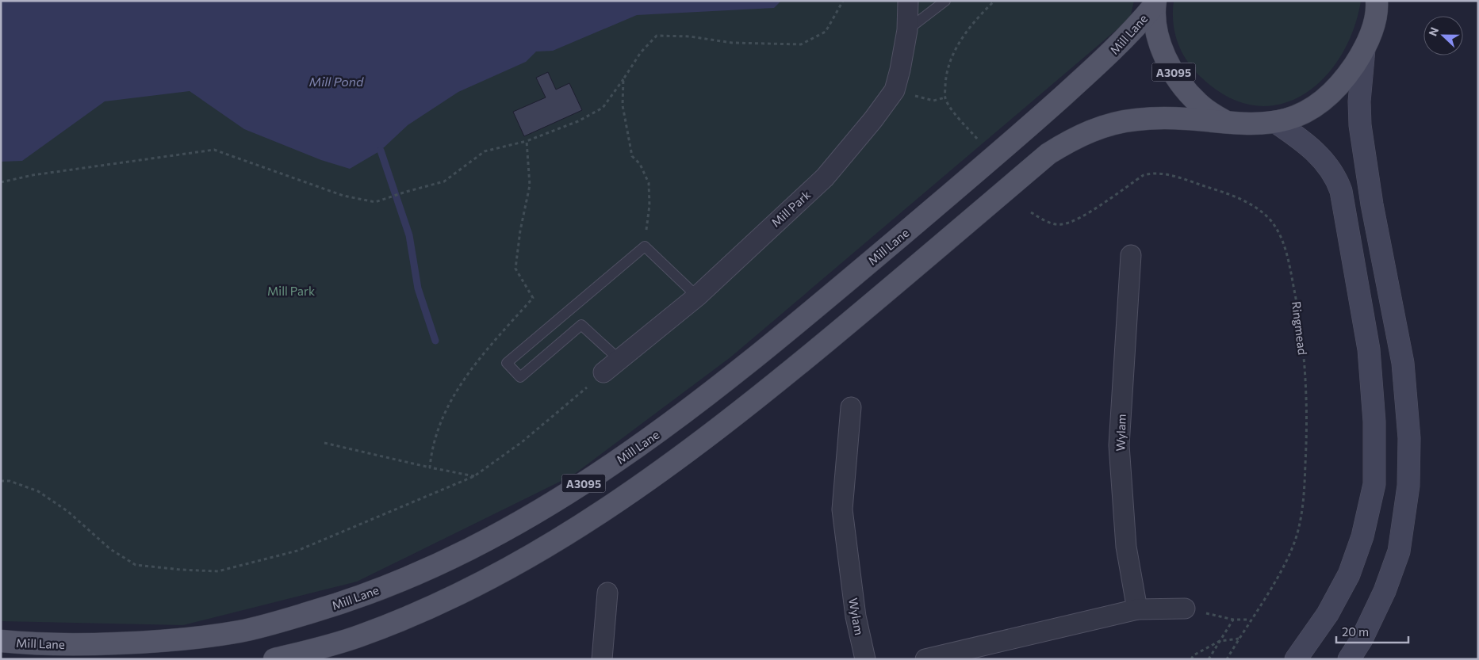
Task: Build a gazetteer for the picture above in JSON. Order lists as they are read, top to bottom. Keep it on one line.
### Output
{"streets":{"main road":["Mill Lane","A3095"],"street":["Mill Park","Wylam"],"path":["Ringmead"]},"water":["Mill Pond"],"parks":["Mill Park"],"scale_bar":"20 m","north":"left"}
